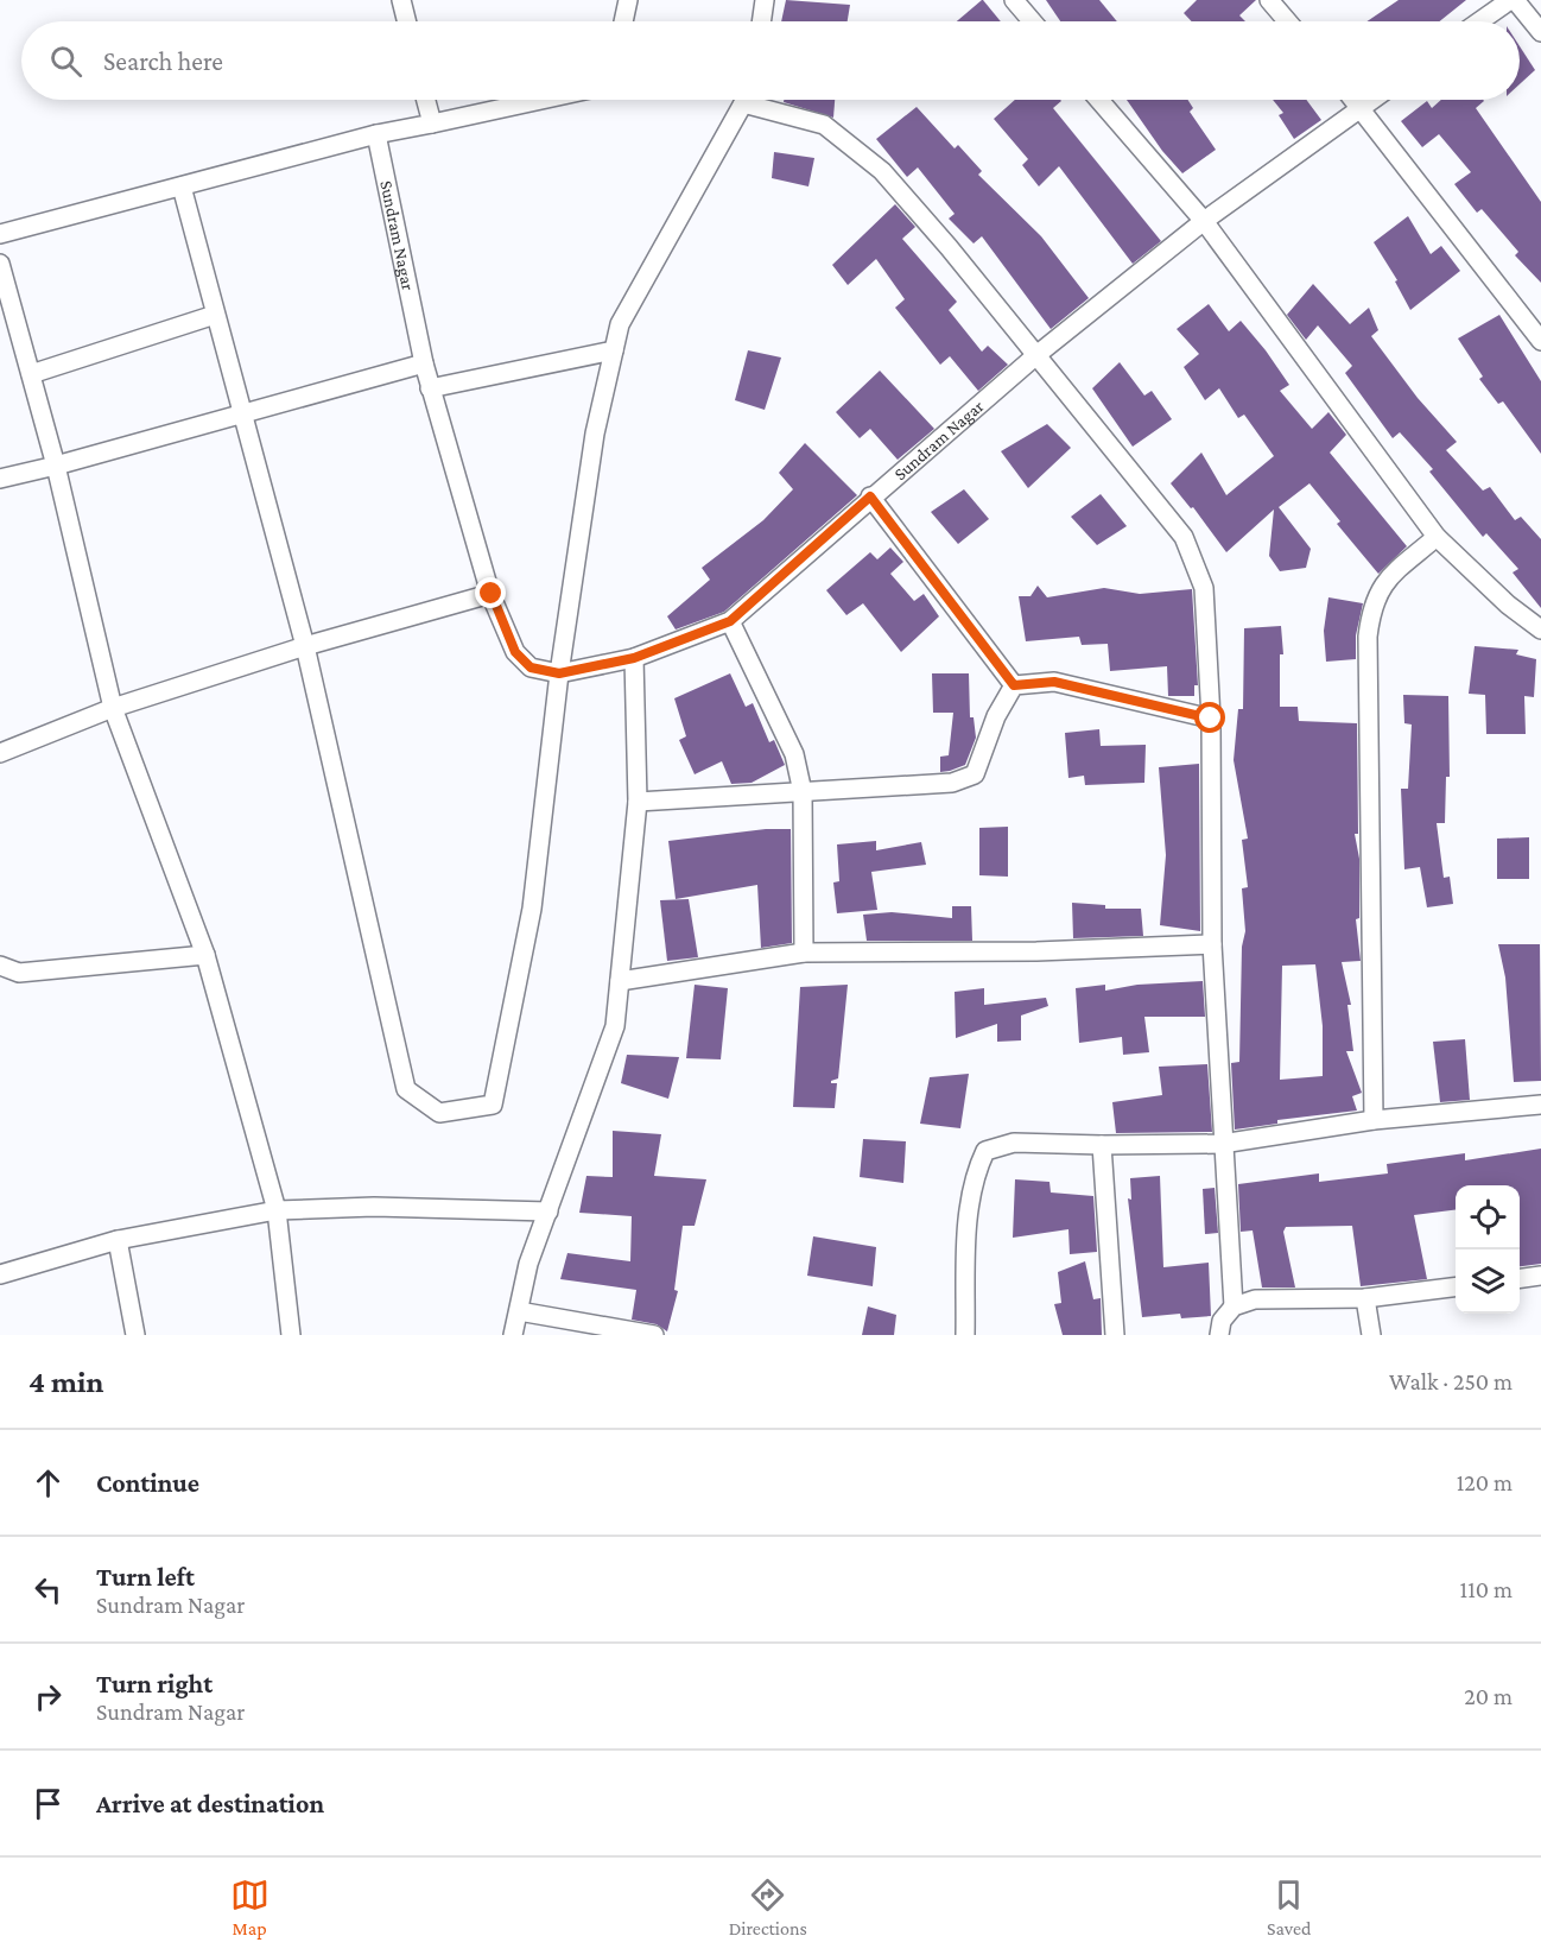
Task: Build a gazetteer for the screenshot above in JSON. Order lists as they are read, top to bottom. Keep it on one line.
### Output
{"streets":{"street":["Sundram Nagar"]},"page":{"search":"Search here","heading":["4 min","Walk · 250 m"],"list":[["Continue","120 m"],["Turn left","Sundram Nagar","110 m"],["Turn right","Sundram Nagar","20 m"],"Arrive at destination"],"nav":["Map","Directions","Saved"]}}
